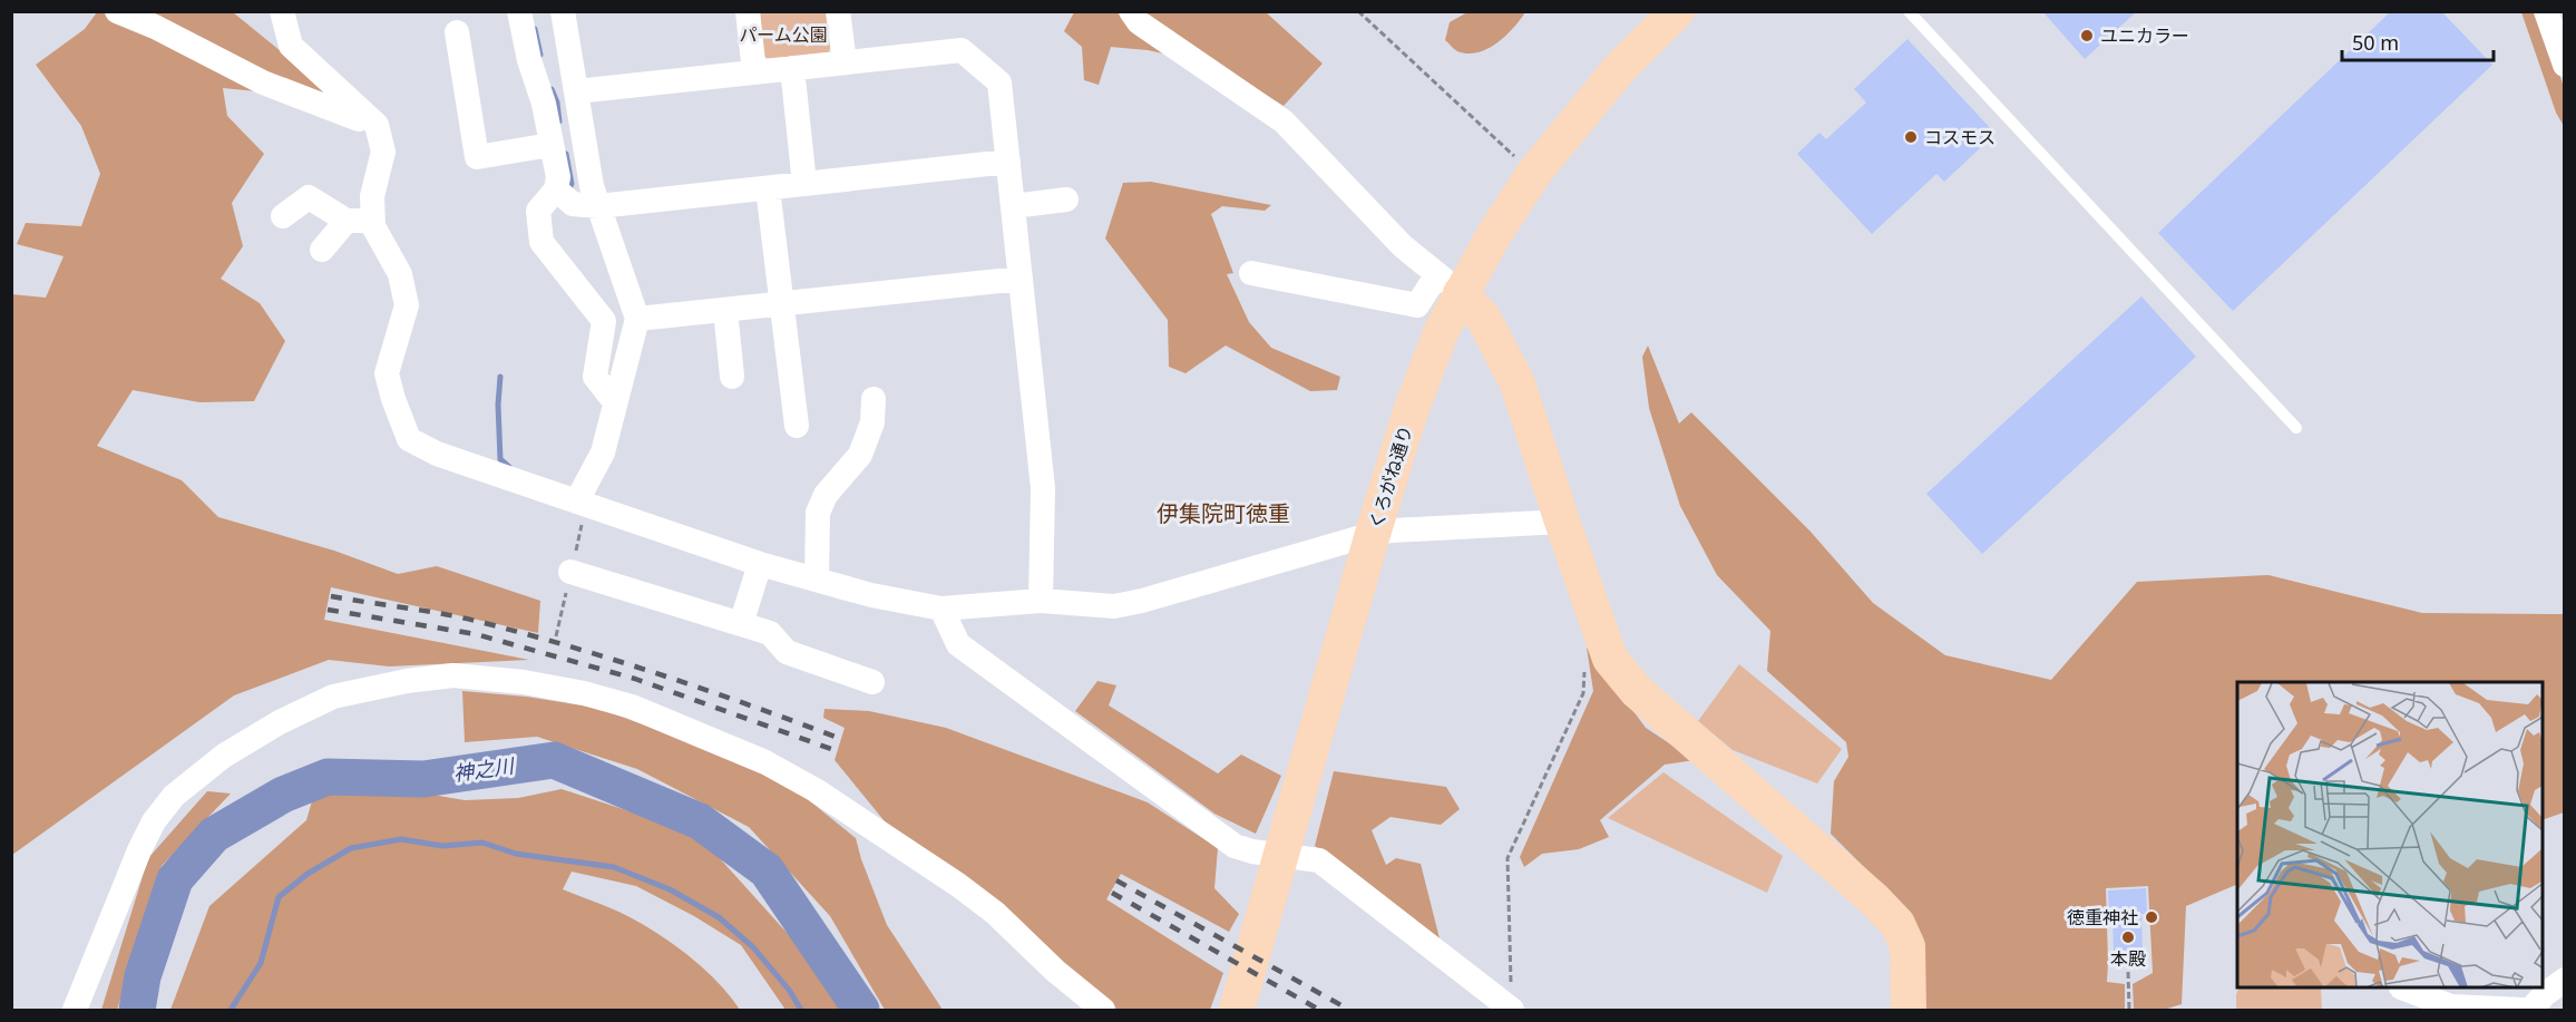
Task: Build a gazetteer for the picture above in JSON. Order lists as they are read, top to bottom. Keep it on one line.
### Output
{"streets":{"street":["くろがね通り"]},"districts":["伊集院町徳重"],"water":["神之川"],"parks":["パーム公園"],"places":["ユニカラー","コスモス","徳重神社","本殿"],"scale_bar":"50 m"}
